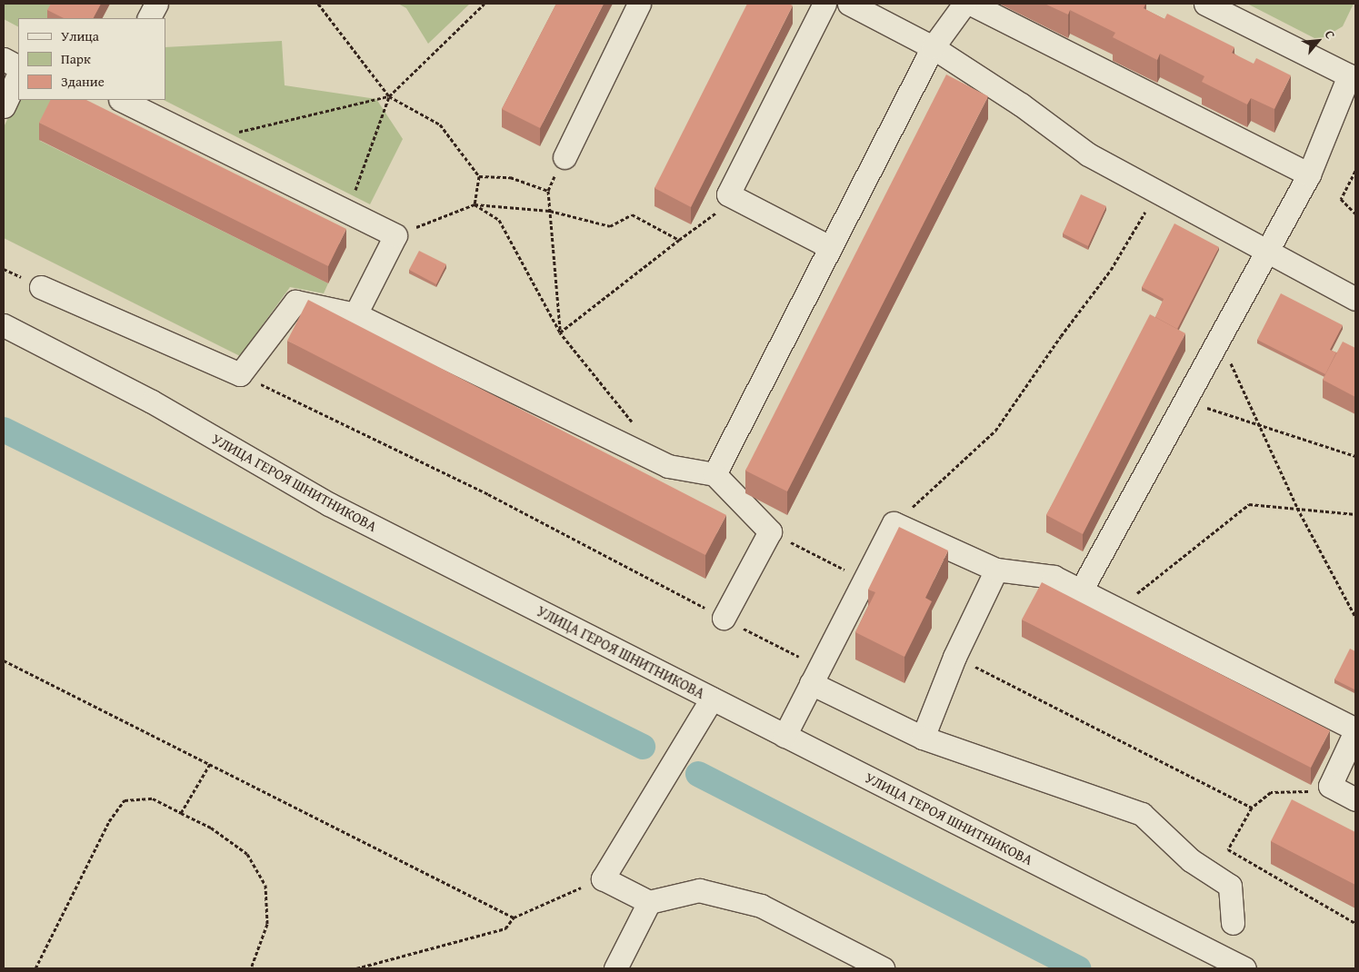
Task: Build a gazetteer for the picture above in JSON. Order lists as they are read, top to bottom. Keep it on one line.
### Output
{"streets":{"street":["УЛИЦА ГЕРОЯ ШНИТНИКОВА"]},"legend":["Улица","Парк","Здание"],"north":"top right"}
